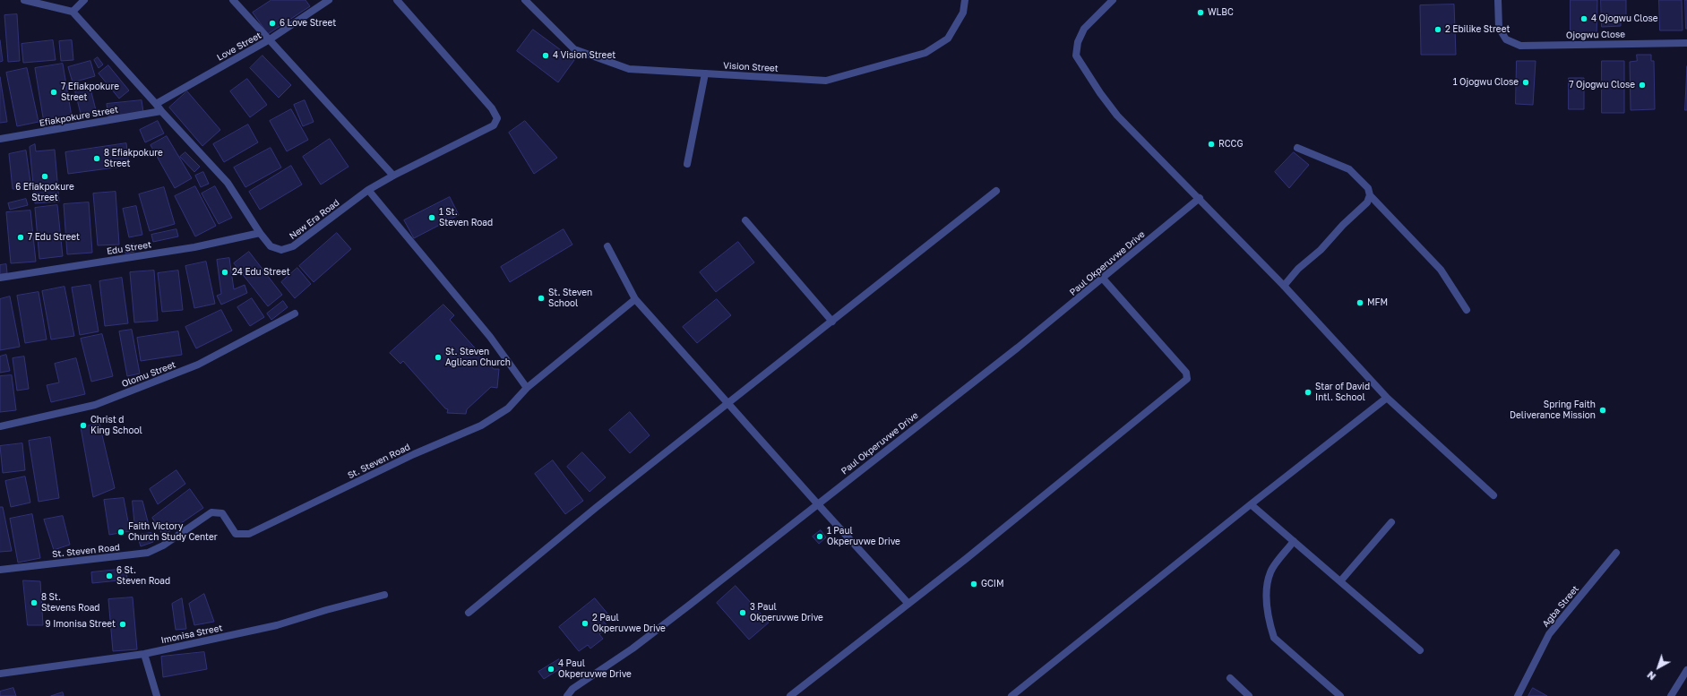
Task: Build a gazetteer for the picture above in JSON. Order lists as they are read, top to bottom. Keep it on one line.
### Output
{"streets":{"street":["Ojogwu Close","Love Street","Vision Street","Efiakpokure Street","New Era Road","Edu Street","Paul Okperuvwe Drive","Olomu Street","St. Steven Road","Agba Street","Imonisa Street"]},"crossings":[["Love Street","New Era Road"],["Efiakpokure Street","New Era Road"],["New Era Road","Edu Street"]],"places":["WLBC","4 Ojogwu Close","6 Love Street","2 Ebilike Street","4 Vision Street","1 Ojogwu Close","7 Ojogwu Close","7 Efiakpokure Street","RCCG","8 Efiakpokure Street","6 Efiakpokure Street","1 St. Steven Road","7 Edu Street","24 Edu Street","St. Steven School","MFM","St. Steven Aglican Church","Star of David Intl. School","Spring Faith Deliverance Mission","Christ d King School","Faith Victory Church Study Center","1 Paul Okperuvwe Drive","6 St. Steven Road","GCIM","8 St. Stevens Road","3 Paul Okperuvwe Drive","2 Paul Okperuvwe Drive","9 Imonisa Street","4 Paul Okperuvwe Drive"],"north":"bottom left"}
